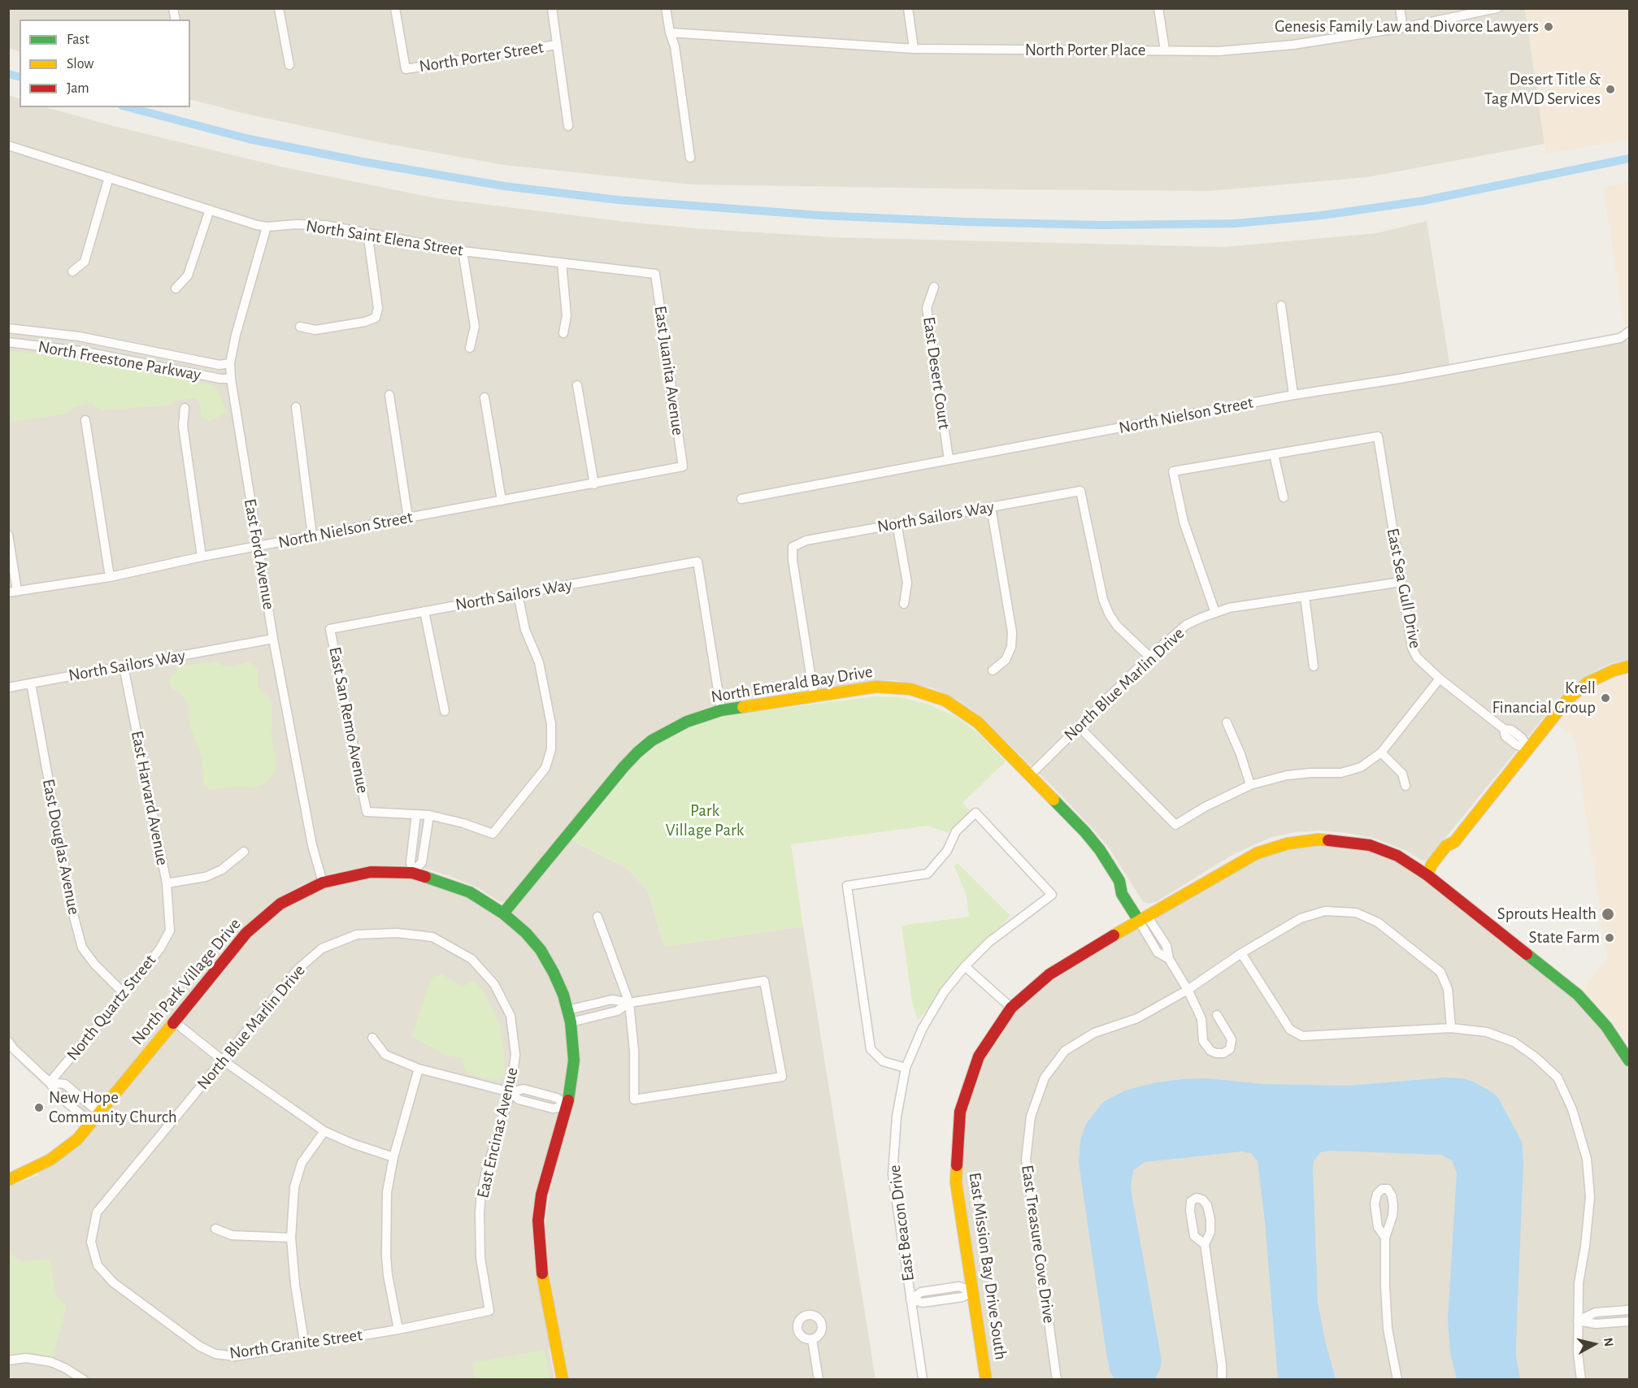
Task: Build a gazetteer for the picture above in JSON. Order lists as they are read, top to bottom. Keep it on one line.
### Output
{"streets":{"street":["North Porter Place","North Porter Street","North Saint Elena Street","North Freestone Parkway","East Juanita Avenue","East Desert Court","North Nielson Street","North Sailors Way","East Ford Avenue","East Sea Gull Drive","North Emerald Bay Drive","North Blue Marlin Drive","East San Remo Avenue","East Harvard Avenue","East Douglas Avenue","North Park Village Drive","North Quartz Street","East Encinas Avenue","East Beacon Drive","East Treasure Cove Drive","East Mission Bay Drive South","North Granite Street"]},"crossings":[["North Saint Elena Street","East Juanita Avenue"],["North Saint Elena Street","East Ford Avenue"],["North Freestone Parkway","East Ford Avenue"],["East Juanita Avenue","North Nielson Street"],["East Desert Court","North Nielson Street"],["North Nielson Street","East Ford Avenue"],["North Sailors Way","East Ford Avenue"],["North Sailors Way","North Emerald Bay Drive"],["North Sailors Way","North Blue Marlin Drive"],["North Sailors Way","East San Remo Avenue"],["North Sailors Way","East Harvard Avenue"],["North Sailors Way","East Douglas Avenue"],["East Ford Avenue","North Park Village Drive"],["East Sea Gull Drive","North Blue Marlin Drive"],["North Emerald Bay Drive","North Blue Marlin Drive"],["North Emerald Bay Drive","North Park Village Drive"],["North Emerald Bay Drive","East Treasure Cove Drive"],["North Emerald Bay Drive","East Mission Bay Drive South"],["North Blue Marlin Drive","East Encinas Avenue"],["North Blue Marlin Drive","North Granite Street"],["East Harvard Avenue","North Quartz Street"],["East Douglas Avenue","North Quartz Street"],["East Encinas Avenue","North Granite Street"]],"parks":["Park Village Park"],"places":["Genesis Family Law and Divorce Lawyers","Desert Title & Tag MVD Services","Krell Financial Group","Sprouts Health","State Farm","New Hope Community Church"],"legend":["Fast","Slow","Jam"],"north":"right"}
